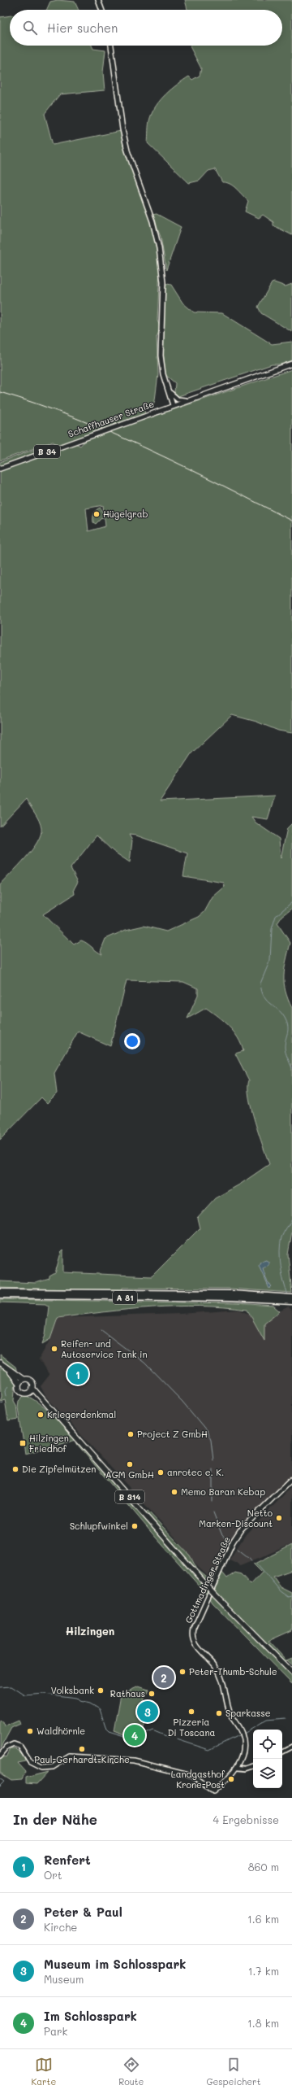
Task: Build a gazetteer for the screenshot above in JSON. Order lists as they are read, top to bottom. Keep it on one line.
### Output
{"streets":{"highway":["A 81"],"main road":["Schaffhauser Straße","B 34","B 314","Gottmadinger Straße"]},"crossings":[["Schaffhauser Straße","B 34"]],"districts":["Hilzingen"],"places":{"other":["Hügelgrab","Reifen- und Autoservice Tank in","Kriegerdenkmal","Project Z GmbH","AGM GmbH","Die Zipfelmützen","anrotec e. K.","Memo Baran Kebap","Netto Marken-Discount","Schlupfwinkel","Peter-Thumb-Schule","Volksbank","Rathaus","Pizzeria Di Toscana","Sparkasse","Waldhörnle","Paul-Gerhardt-Kirche","Landgasthof Krone-Post"],"transit":["Hilzingen Friedhof"]},"page":{"search":"Hier suchen","pins":["1","2","3","4"],"heading":["In der Nähe","4 Ergebnisse"],"list":[{"mark":"1","name":"Renfert","note":"Ort","value":"860 m"},{"mark":"2","name":"Peter & Paul","note":"Kirche","value":"1.6 km"},{"mark":"3","name":"Museum im Schlosspark","note":"Museum","value":"1.7 km"},{"mark":"4","name":"Im Schlosspark","note":"Park","value":"1.8 km"}],"nav":["Karte","Route","Gespeichert"]}}
